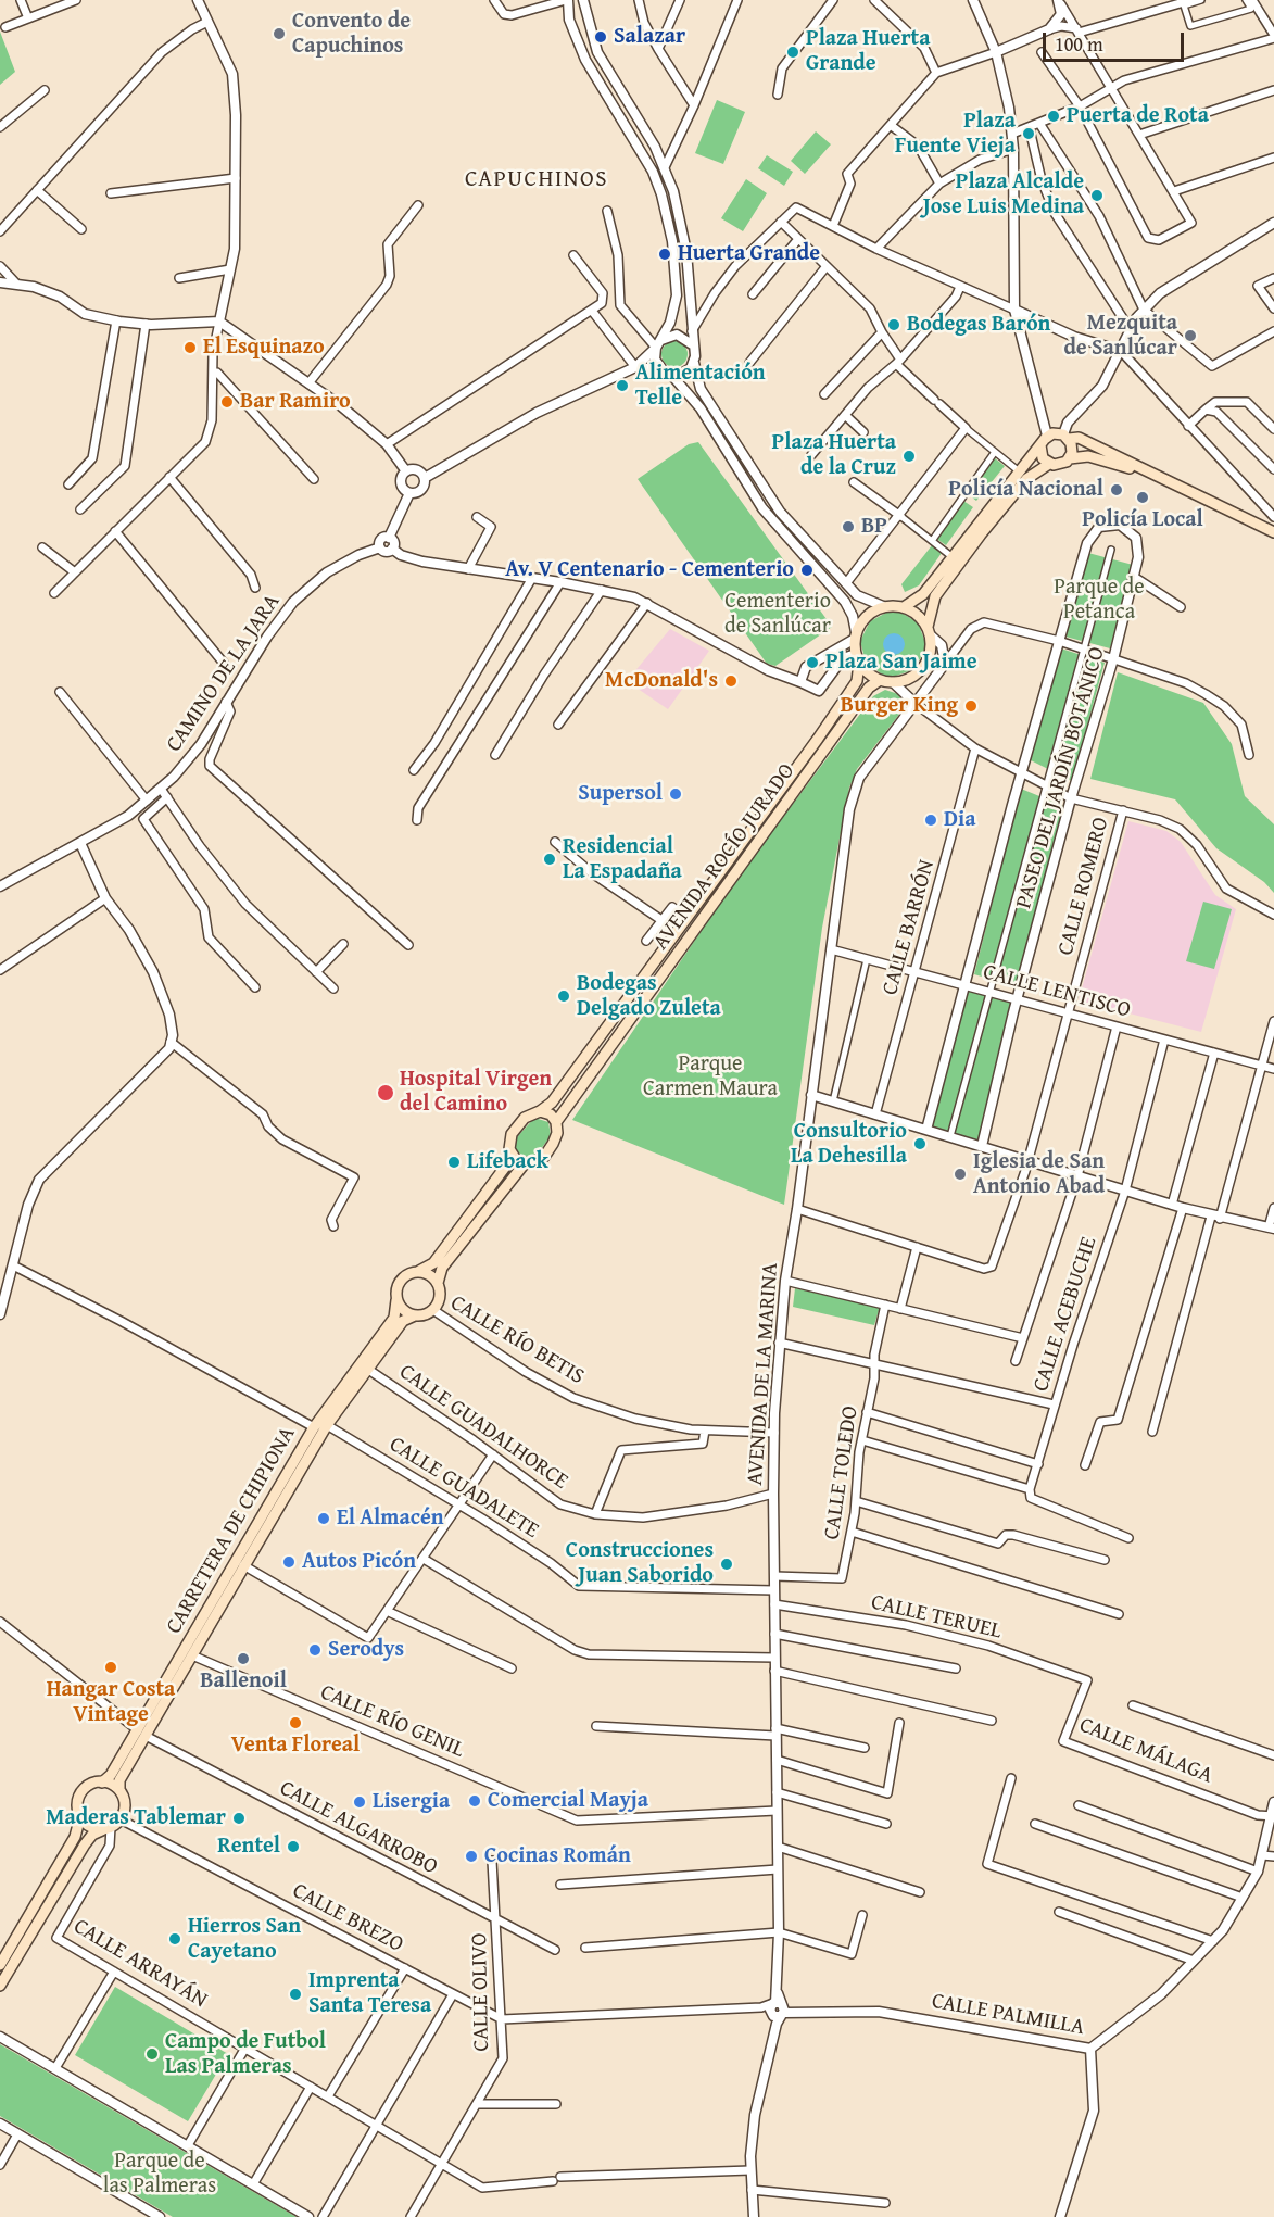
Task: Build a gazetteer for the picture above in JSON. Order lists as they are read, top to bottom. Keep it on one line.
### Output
{"streets":{"main road":["AVENIDA ROCÍO JURADO","CARRETERA DE CHIPIONA"],"street":["CAMINO DE LA JARA","PASEO DEL JARDÍN BOTÁNICO","CALLE ROMERO","CALLE BARRÓN","CALLE LENTISCO","CALLE ACEBUCHE","CALLE RÍO BETIS","AVENIDA DE LA MARINA","CALLE GUADALHORCE","CALLE TOLEDO","CALLE GUADALETE","CALLE TERUEL","CALLE RÍO GENIL","CALLE MÁLAGA","CALLE ALGARROBO","CALLE BREZO","CALLE ARRAYÁN","CALLE OLIVO","CALLE PALMILLA"]},"crossings":[["PASEO DEL JARDÍN BOTÁNICO","CALLE LENTISCO"],["CALLE ROMERO","CALLE LENTISCO"],["CALLE BARRÓN","CALLE LENTISCO"],["CALLE LENTISCO","CALLE ACEBUCHE"],["CALLE LENTISCO","AVENIDA DE LA MARINA"],["CALLE RÍO BETIS","AVENIDA DE LA MARINA"],["CALLE RÍO BETIS","CARRETERA DE CHIPIONA"],["AVENIDA DE LA MARINA","CALLE GUADALHORCE"],["AVENIDA DE LA MARINA","CALLE TOLEDO"],["AVENIDA DE LA MARINA","CALLE GUADALETE"],["AVENIDA DE LA MARINA","CALLE TERUEL"],["AVENIDA DE LA MARINA","CALLE RÍO GENIL"],["AVENIDA DE LA MARINA","CALLE BREZO"],["AVENIDA DE LA MARINA","CALLE PALMILLA"],["CALLE GUADALHORCE","CARRETERA DE CHIPIONA"],["CALLE GUADALETE","CARRETERA DE CHIPIONA"],["CARRETERA DE CHIPIONA","CALLE RÍO GENIL"],["CARRETERA DE CHIPIONA","CALLE ALGARROBO"],["CARRETERA DE CHIPIONA","CALLE BREZO"],["CARRETERA DE CHIPIONA","CALLE ARRAYÁN"],["CALLE TERUEL","CALLE MÁLAGA"],["CALLE MÁLAGA","CALLE PALMILLA"],["CALLE ALGARROBO","CALLE OLIVO"],["CALLE BREZO","CALLE ARRAYÁN"],["CALLE BREZO","CALLE OLIVO"],["CALLE BREZO","CALLE PALMILLA"],["CALLE ARRAYÁN","CALLE OLIVO"]],"districts":["CAPUCHINOS"],"parks":["Parque de Petanca","Cementerio de Sanlúcar","Parque Carmen Maura","Parque de las Palmeras"],"places":["Convento de Capuchinos","Salazar","Plaza Huerta Grande","Puerta de Rota","Plaza Fuente Vieja","Plaza Alcalde Jose Luis Medina","Huerta Grande","Bodegas Barón","Mezquita de Sanlúcar","El Esquinazo","Alimentación Telle","Bar Ramiro","Plaza Huerta de la Cruz","Policía Nacional","Policía Local","BP","Av. V Centenario - Cementerio","Plaza San Jaime","McDonald's","Burger King","Supersol","Dia","Residencial La Espadaña","Bodegas Delgado Zuleta","Hospital Virgen del Camino","Consultorio La Dehesilla","Lifeback","Iglesia de San Antonio Abad","El Almacén","Autos Picón","Construcciones Juan Saborido","Serodys","Ballenoil","Hangar Costa Vintage","Venta Floreal","Comercial Mayja","Lisergia","Maderas Tablemar","Rentel","Cocinas Román","Hierros San Cayetano","Imprenta Santa Teresa","Campo de Futbol Las Palmeras"],"scale_bar":"100 m"}
